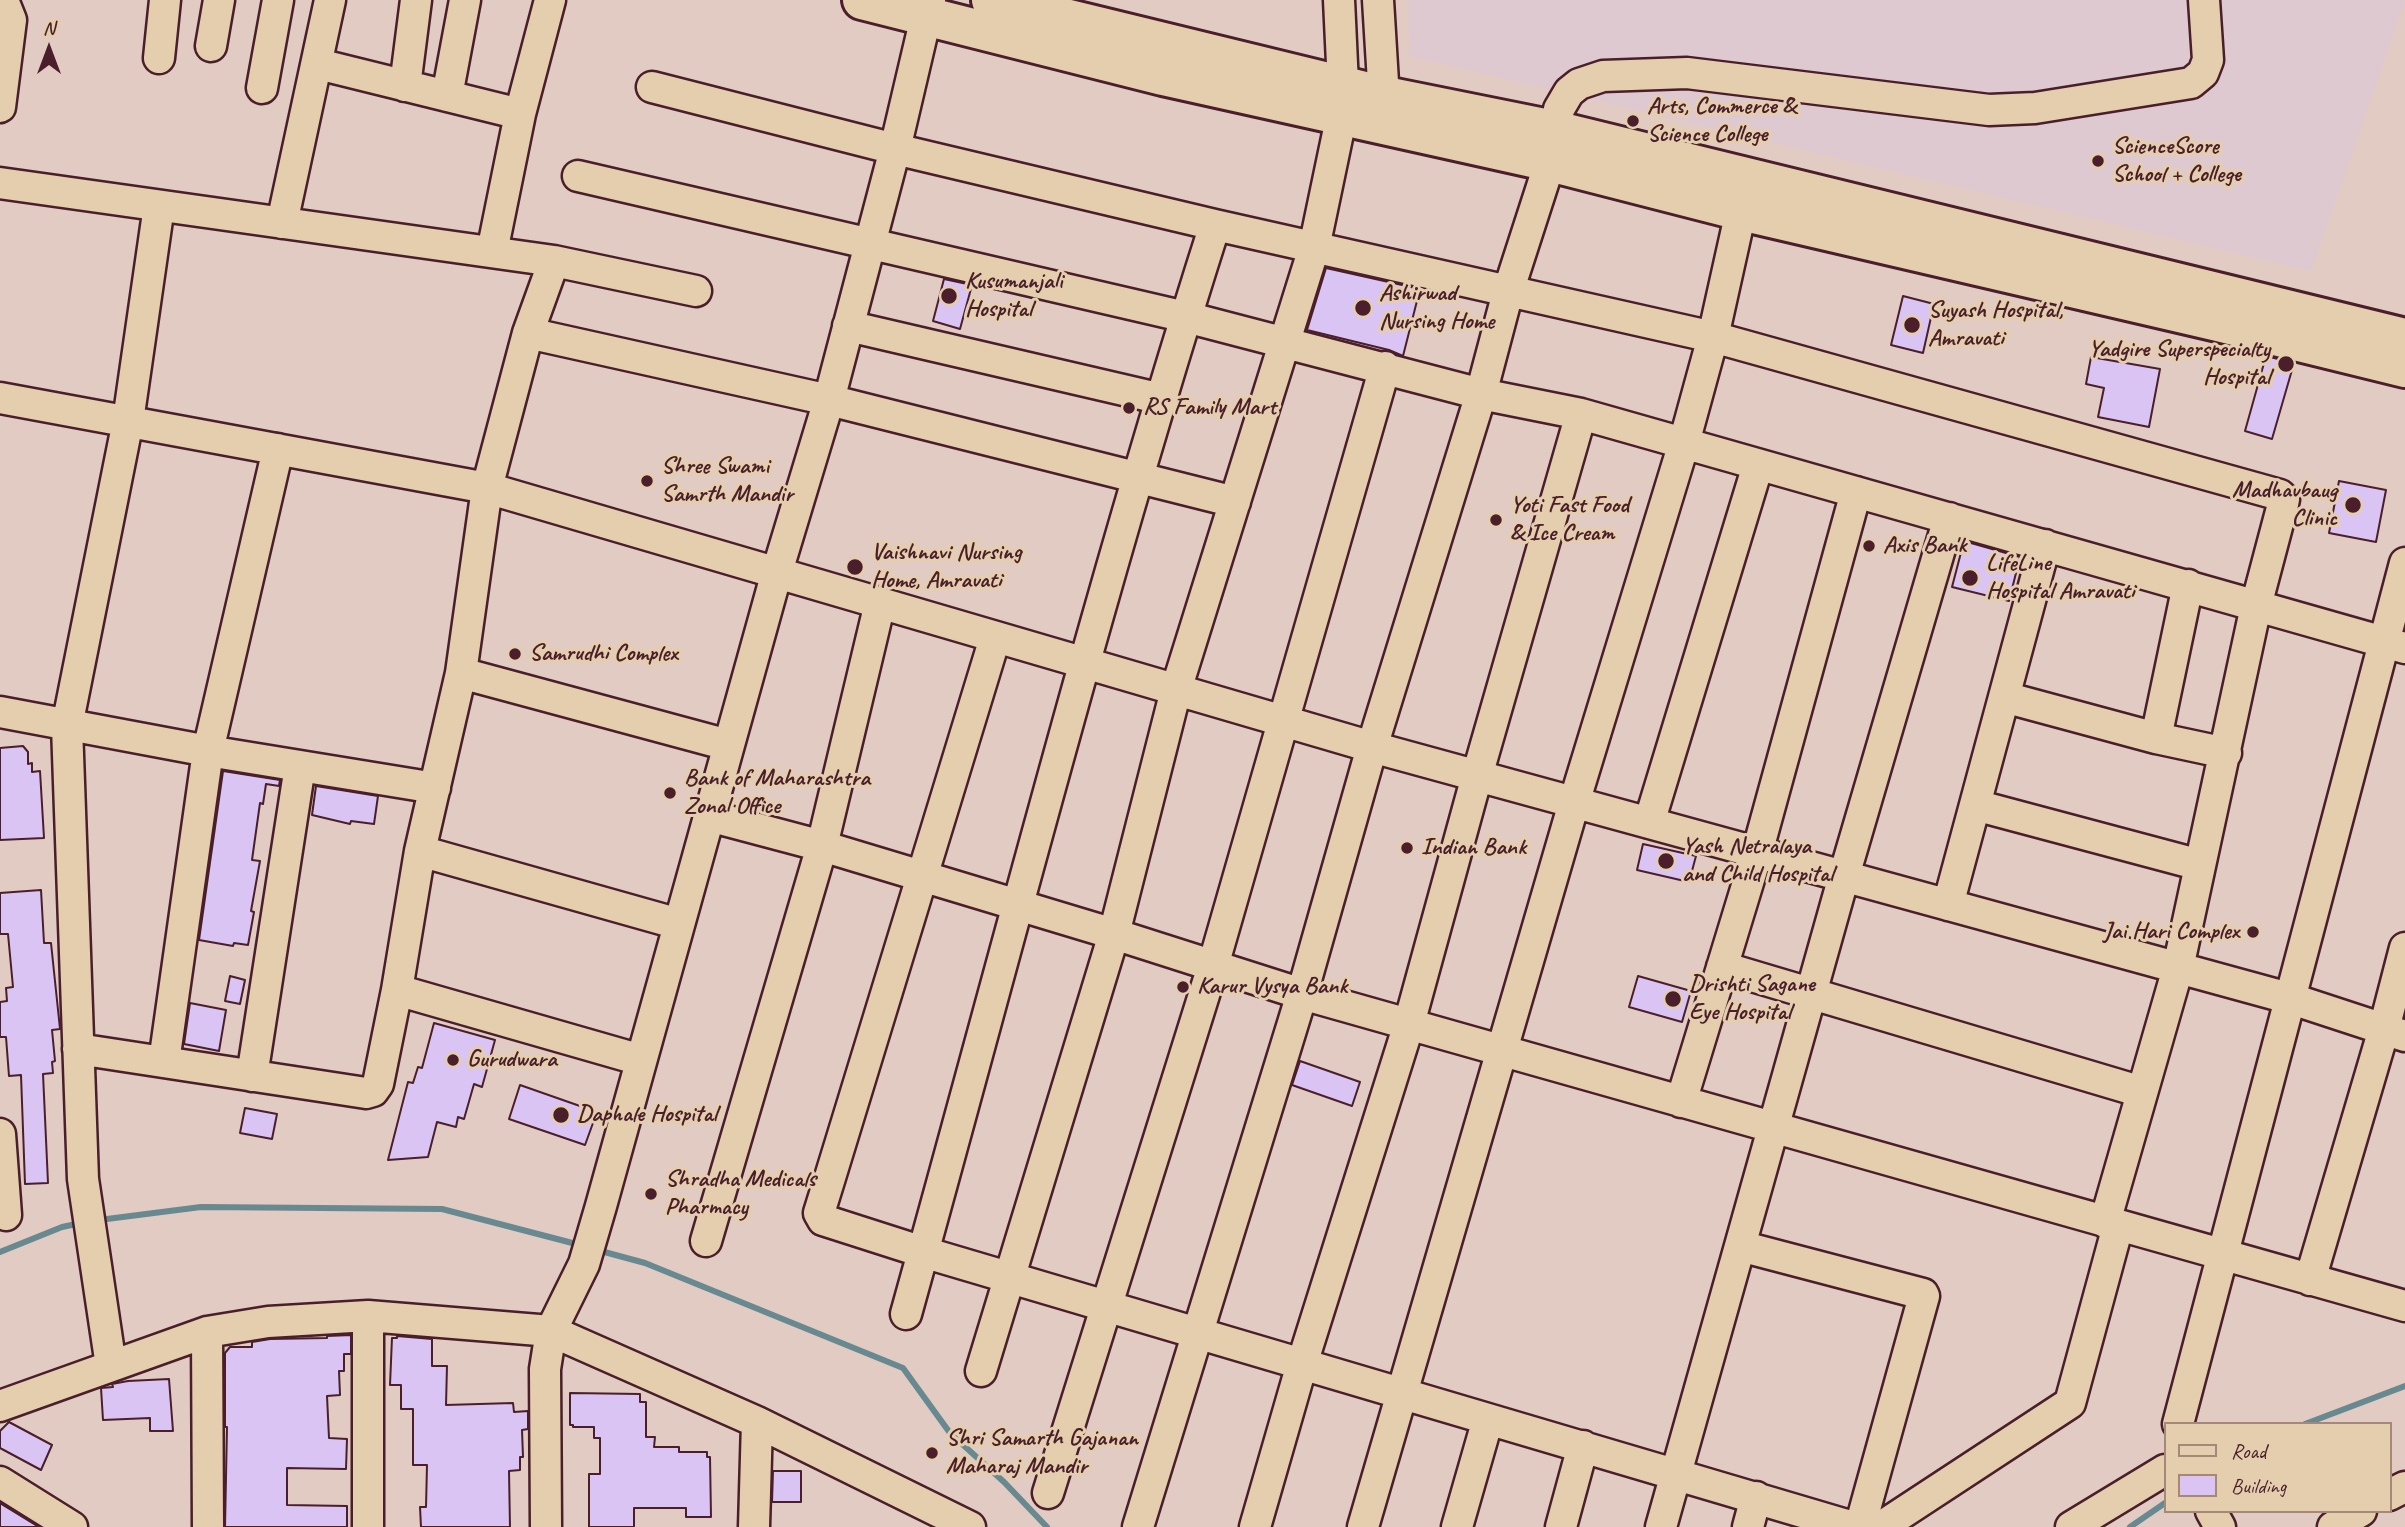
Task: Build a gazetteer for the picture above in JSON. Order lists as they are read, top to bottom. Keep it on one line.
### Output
{"places":["Arts, Commerce & Science College","ScienceScore School + College","Kusumanjali Hospital","Ashirwad Nursing Home","Suyash Hospital, Amravati","Yadgire Superspecialty Hospital","RS Family Mart","Shree Swami Samrth Mandir","Madhavbaug Clinic","Yoti Fast Food & Ice Cream","Axis Bank","Vaishnavi Nursing Home, Amravati","LifeLine Hospital Amravati","Samrudhi Complex","Bank of Maharashtra Zonal Office","Indian Bank","Yash Netralaya and Child Hospital","Jai Hari Complex","Karur Vysya Bank","Drishti Sagane Eye Hospital","Gurudwara","Daphale Hospital","Shradha Medicals Pharmacy","Shri Samarth Gajanan Maharaj Mandir"],"legend":["Road","Building"],"north":"top"}
